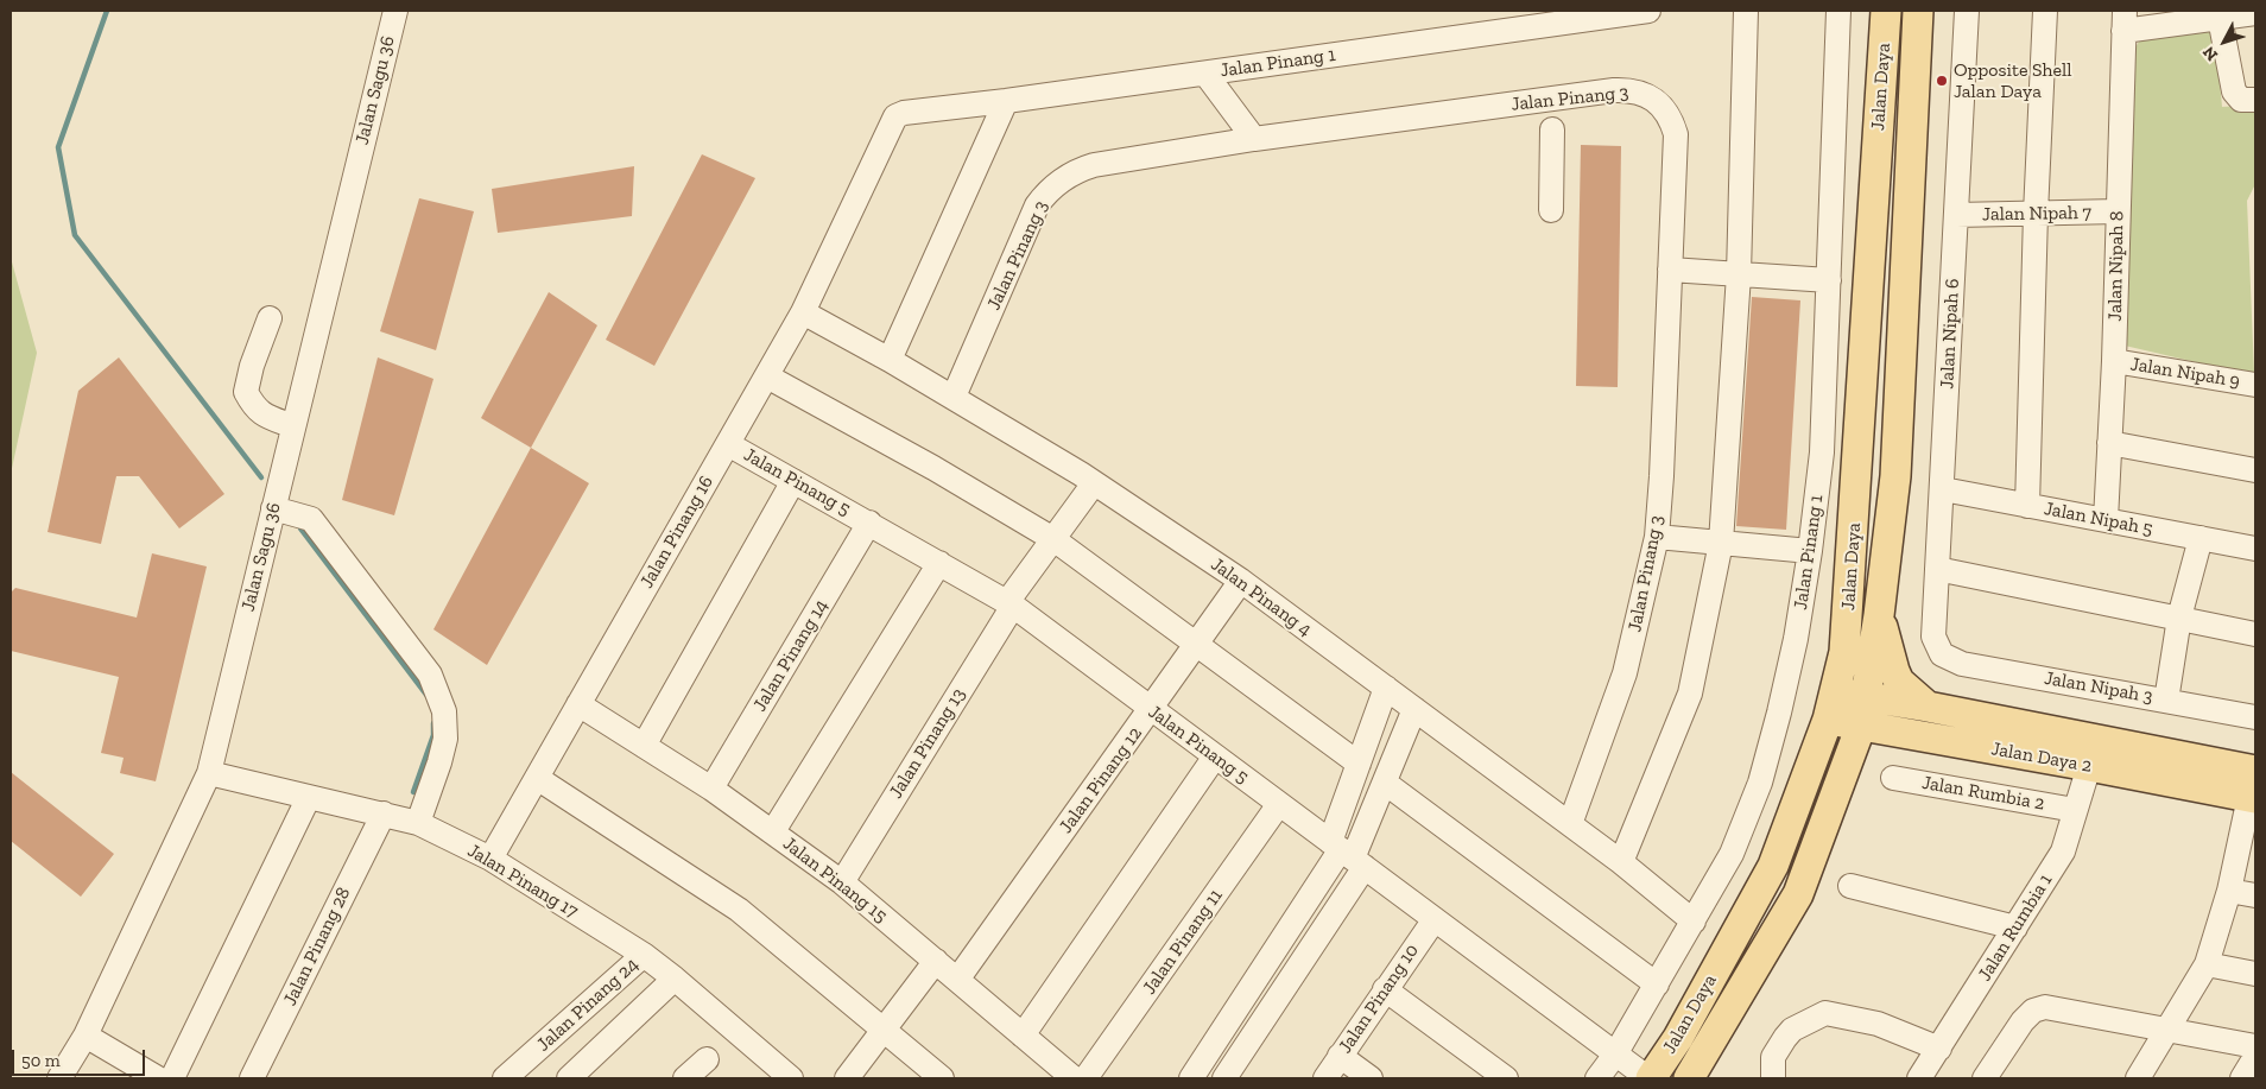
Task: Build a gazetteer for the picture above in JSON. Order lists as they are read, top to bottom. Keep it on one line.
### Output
{"streets":{"main road":["Jalan Daya","Jalan Daya 2"],"street":["Jalan Pinang 1","Jalan Sagu 36","Jalan Pinang 3","Jalan Nipah 7","Jalan Nipah 8","Jalan Nipah 6","Jalan Nipah 9","Jalan Pinang 5","Jalan Nipah 5","Jalan Pinang 16","Jalan Pinang 4","Jalan Pinang 14","Jalan Nipah 3","Jalan Pinang 13","Jalan Pinang 12","Jalan Rumbia 2","Jalan Pinang 15","Jalan Pinang 17","Jalan Rumbia 1","Jalan Pinang 11","Jalan Pinang 28","Jalan Pinang 10","Jalan Pinang 24"]},"crossings":[["Jalan Pinang 1","Jalan Pinang 5"],["Jalan Pinang 1","Jalan Pinang 16"],["Jalan Pinang 1","Jalan Pinang 4"],["Jalan Daya","Jalan Pinang 5"],["Jalan Daya","Jalan Daya 2"],["Jalan Sagu 36","Jalan Pinang 17"],["Jalan Pinang 3","Jalan Pinang 4"],["Jalan Nipah 7","Jalan Nipah 8"],["Jalan Nipah 7","Jalan Nipah 6"],["Jalan Nipah 8","Jalan Nipah 9"],["Jalan Nipah 8","Jalan Nipah 5"],["Jalan Nipah 6","Jalan Nipah 5"],["Jalan Nipah 6","Jalan Nipah 3"],["Jalan Pinang 5","Jalan Pinang 16"],["Jalan Pinang 5","Jalan Pinang 14"],["Jalan Pinang 5","Jalan Pinang 13"],["Jalan Pinang 5","Jalan Pinang 12"],["Jalan Pinang 5","Jalan Pinang 11"],["Jalan Pinang 5","Jalan Pinang 10"],["Jalan Pinang 16","Jalan Pinang 4"],["Jalan Pinang 16","Jalan Pinang 15"],["Jalan Pinang 16","Jalan Pinang 17"],["Jalan Pinang 4","Jalan Pinang 13"],["Jalan Pinang 4","Jalan Pinang 12"],["Jalan Pinang 14","Jalan Pinang 15"],["Jalan Pinang 13","Jalan Pinang 15"],["Jalan Daya 2","Jalan Rumbia 1"],["Jalan Pinang 12","Jalan Pinang 15"],["Jalan Rumbia 2","Jalan Rumbia 1"],["Jalan Pinang 17","Jalan Pinang 28"],["Jalan Pinang 17","Jalan Pinang 24"]],"places":["Opposite Shell Jalan Daya"],"scale_bar":"50 m","north":"bottom left"}
